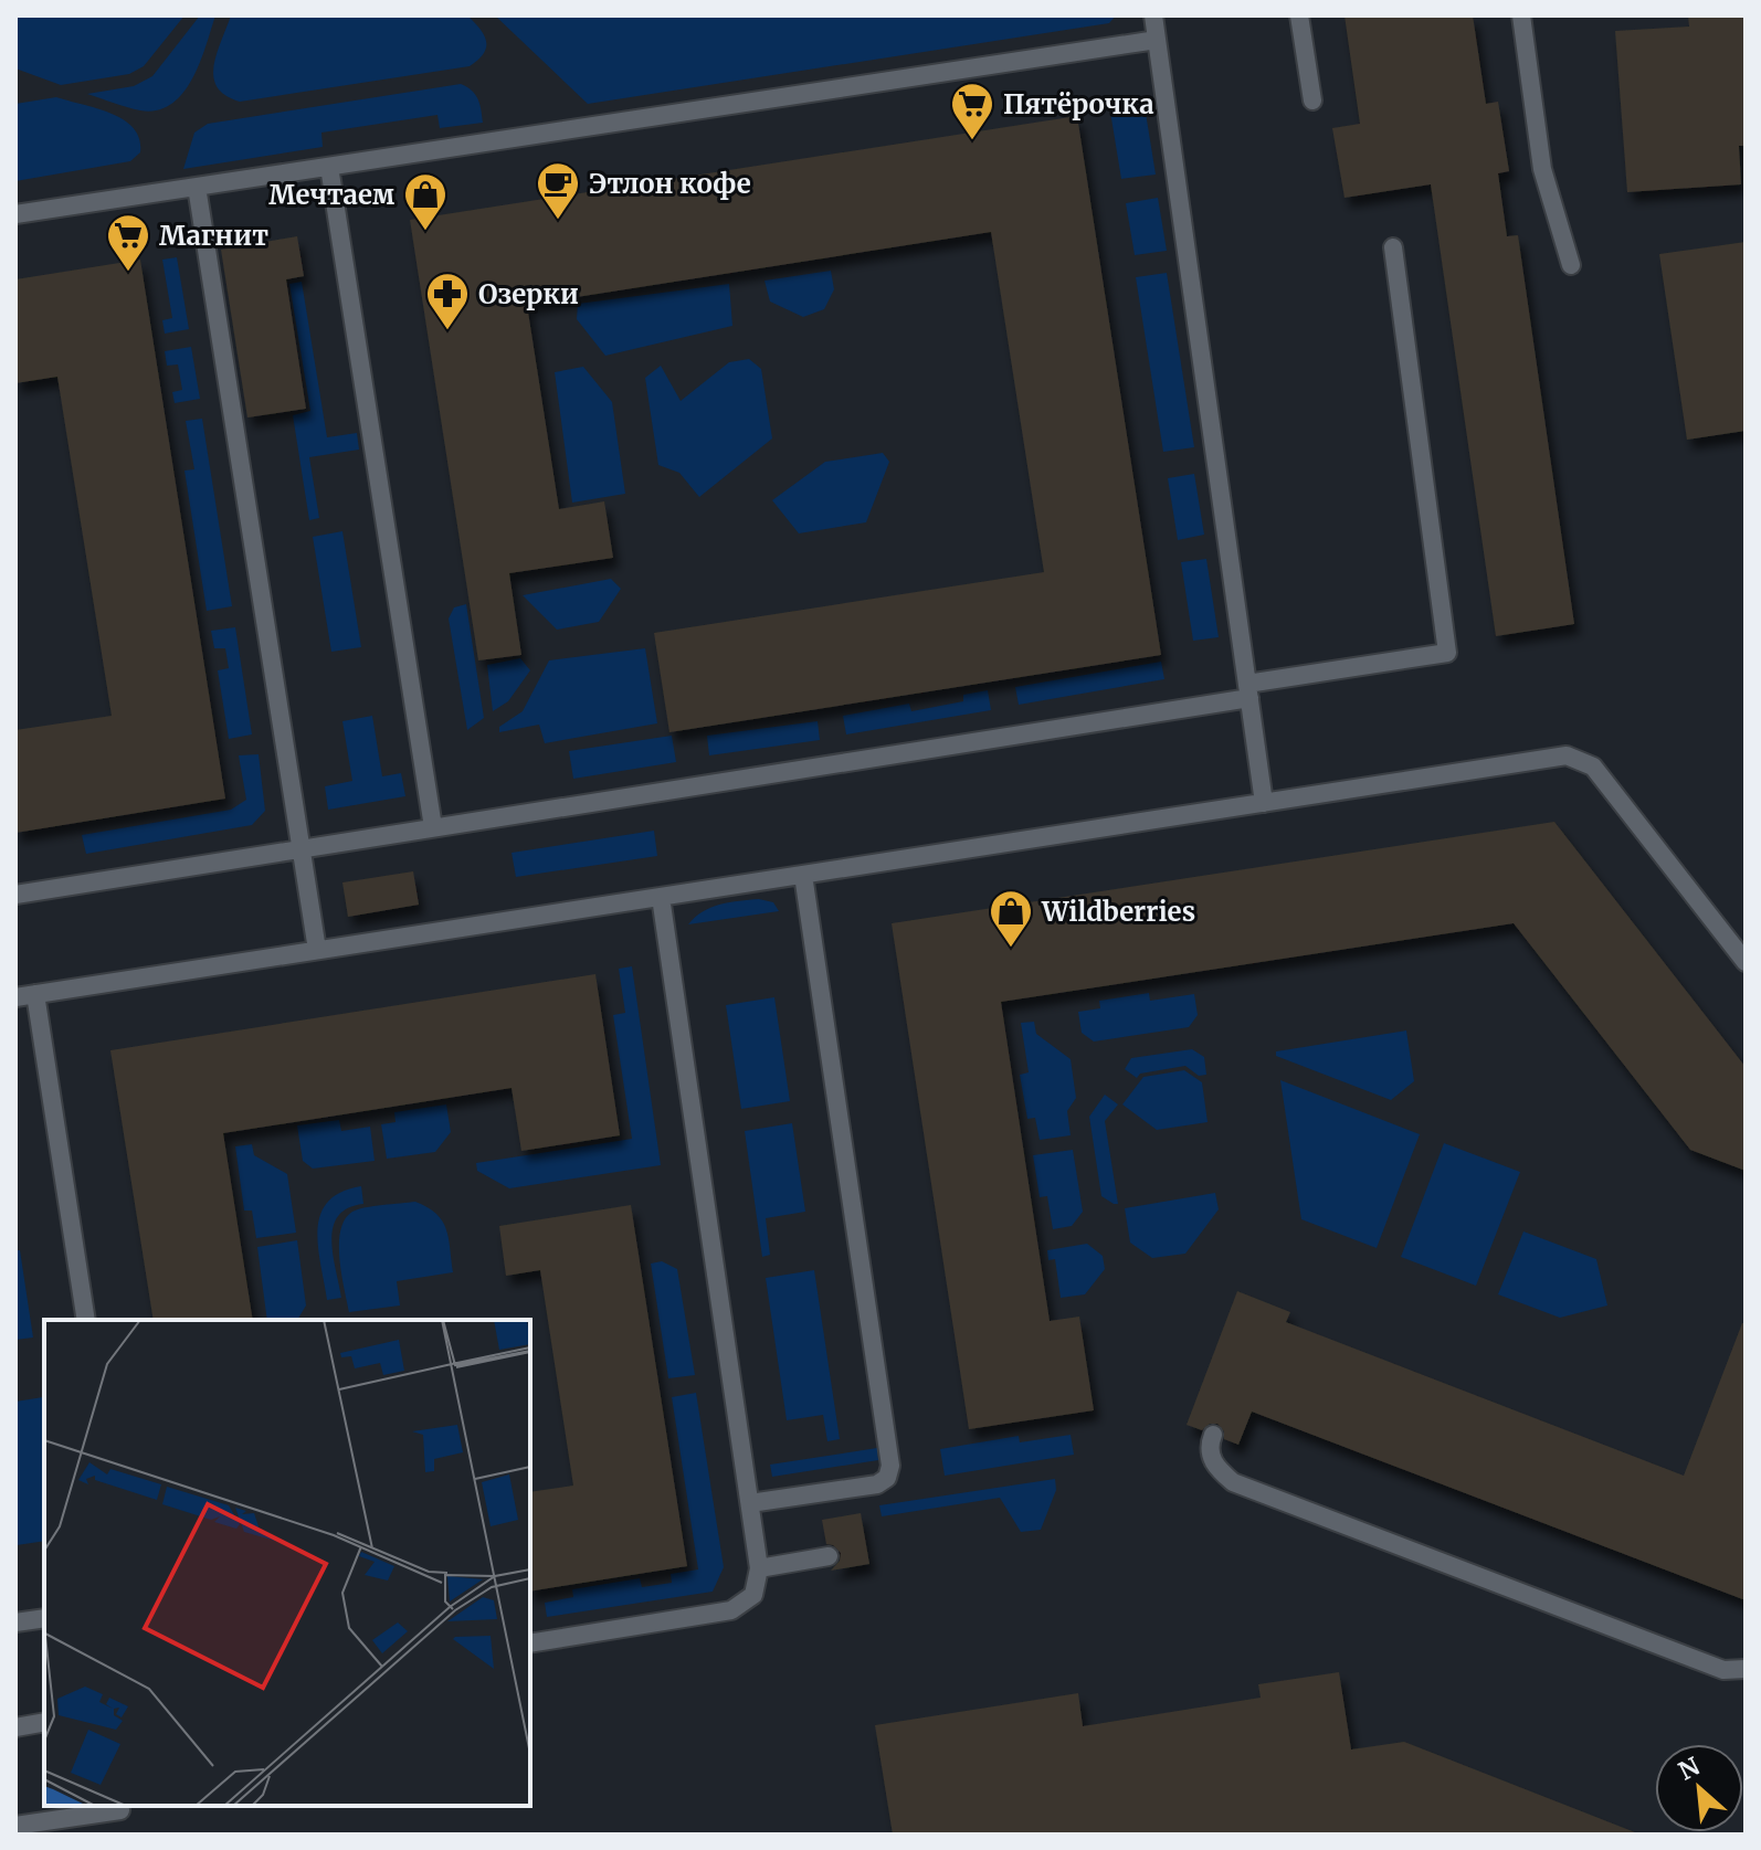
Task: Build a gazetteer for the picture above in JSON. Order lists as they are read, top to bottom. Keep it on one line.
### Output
{"places":{"supermarket":["Пятёрочка","Магнит"],"cafe":["Этлон кофе"],"shop":["Мечтаем","Wildberries"],"pharmacy":["Озерки"]},"north":"top left"}
